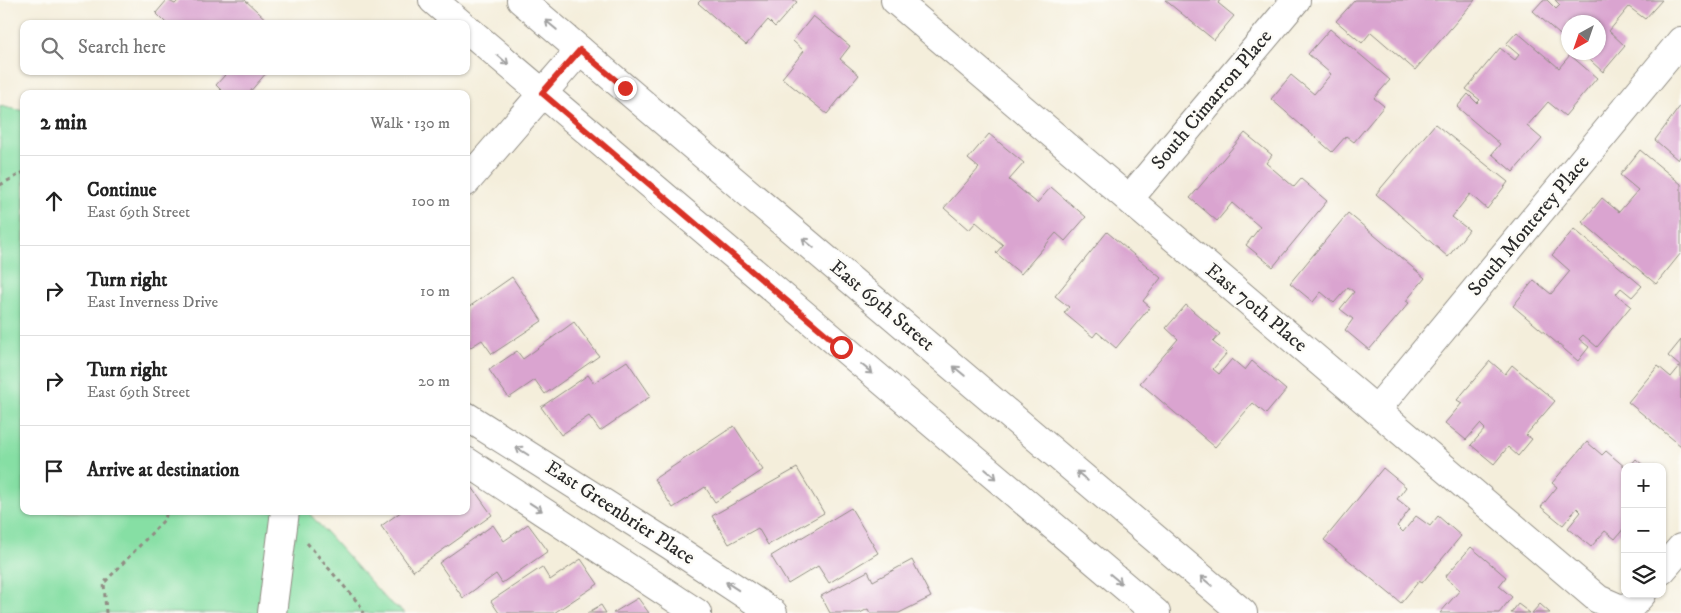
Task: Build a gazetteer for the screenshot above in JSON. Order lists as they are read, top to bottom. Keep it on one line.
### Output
{"streets":{"street":["South Cimarron Place","South Monterey Place","East 69th Street","East 70th Place","East Greenbrier Place"]},"crossings":[["South Cimarron Place","East 70th Place"],["South Monterey Place","East 70th Place"]],"north":"bottom left","page":{"search":"Search here","heading":["2 min","Walk · 130 m"],"list":[["Continue","East 69th Street","100 m"],["Turn right","East Inverness Drive","10 m"],["Turn right","East 69th Street","20 m"],"Arrive at destination"],"map_buttons":["+","−"]}}
